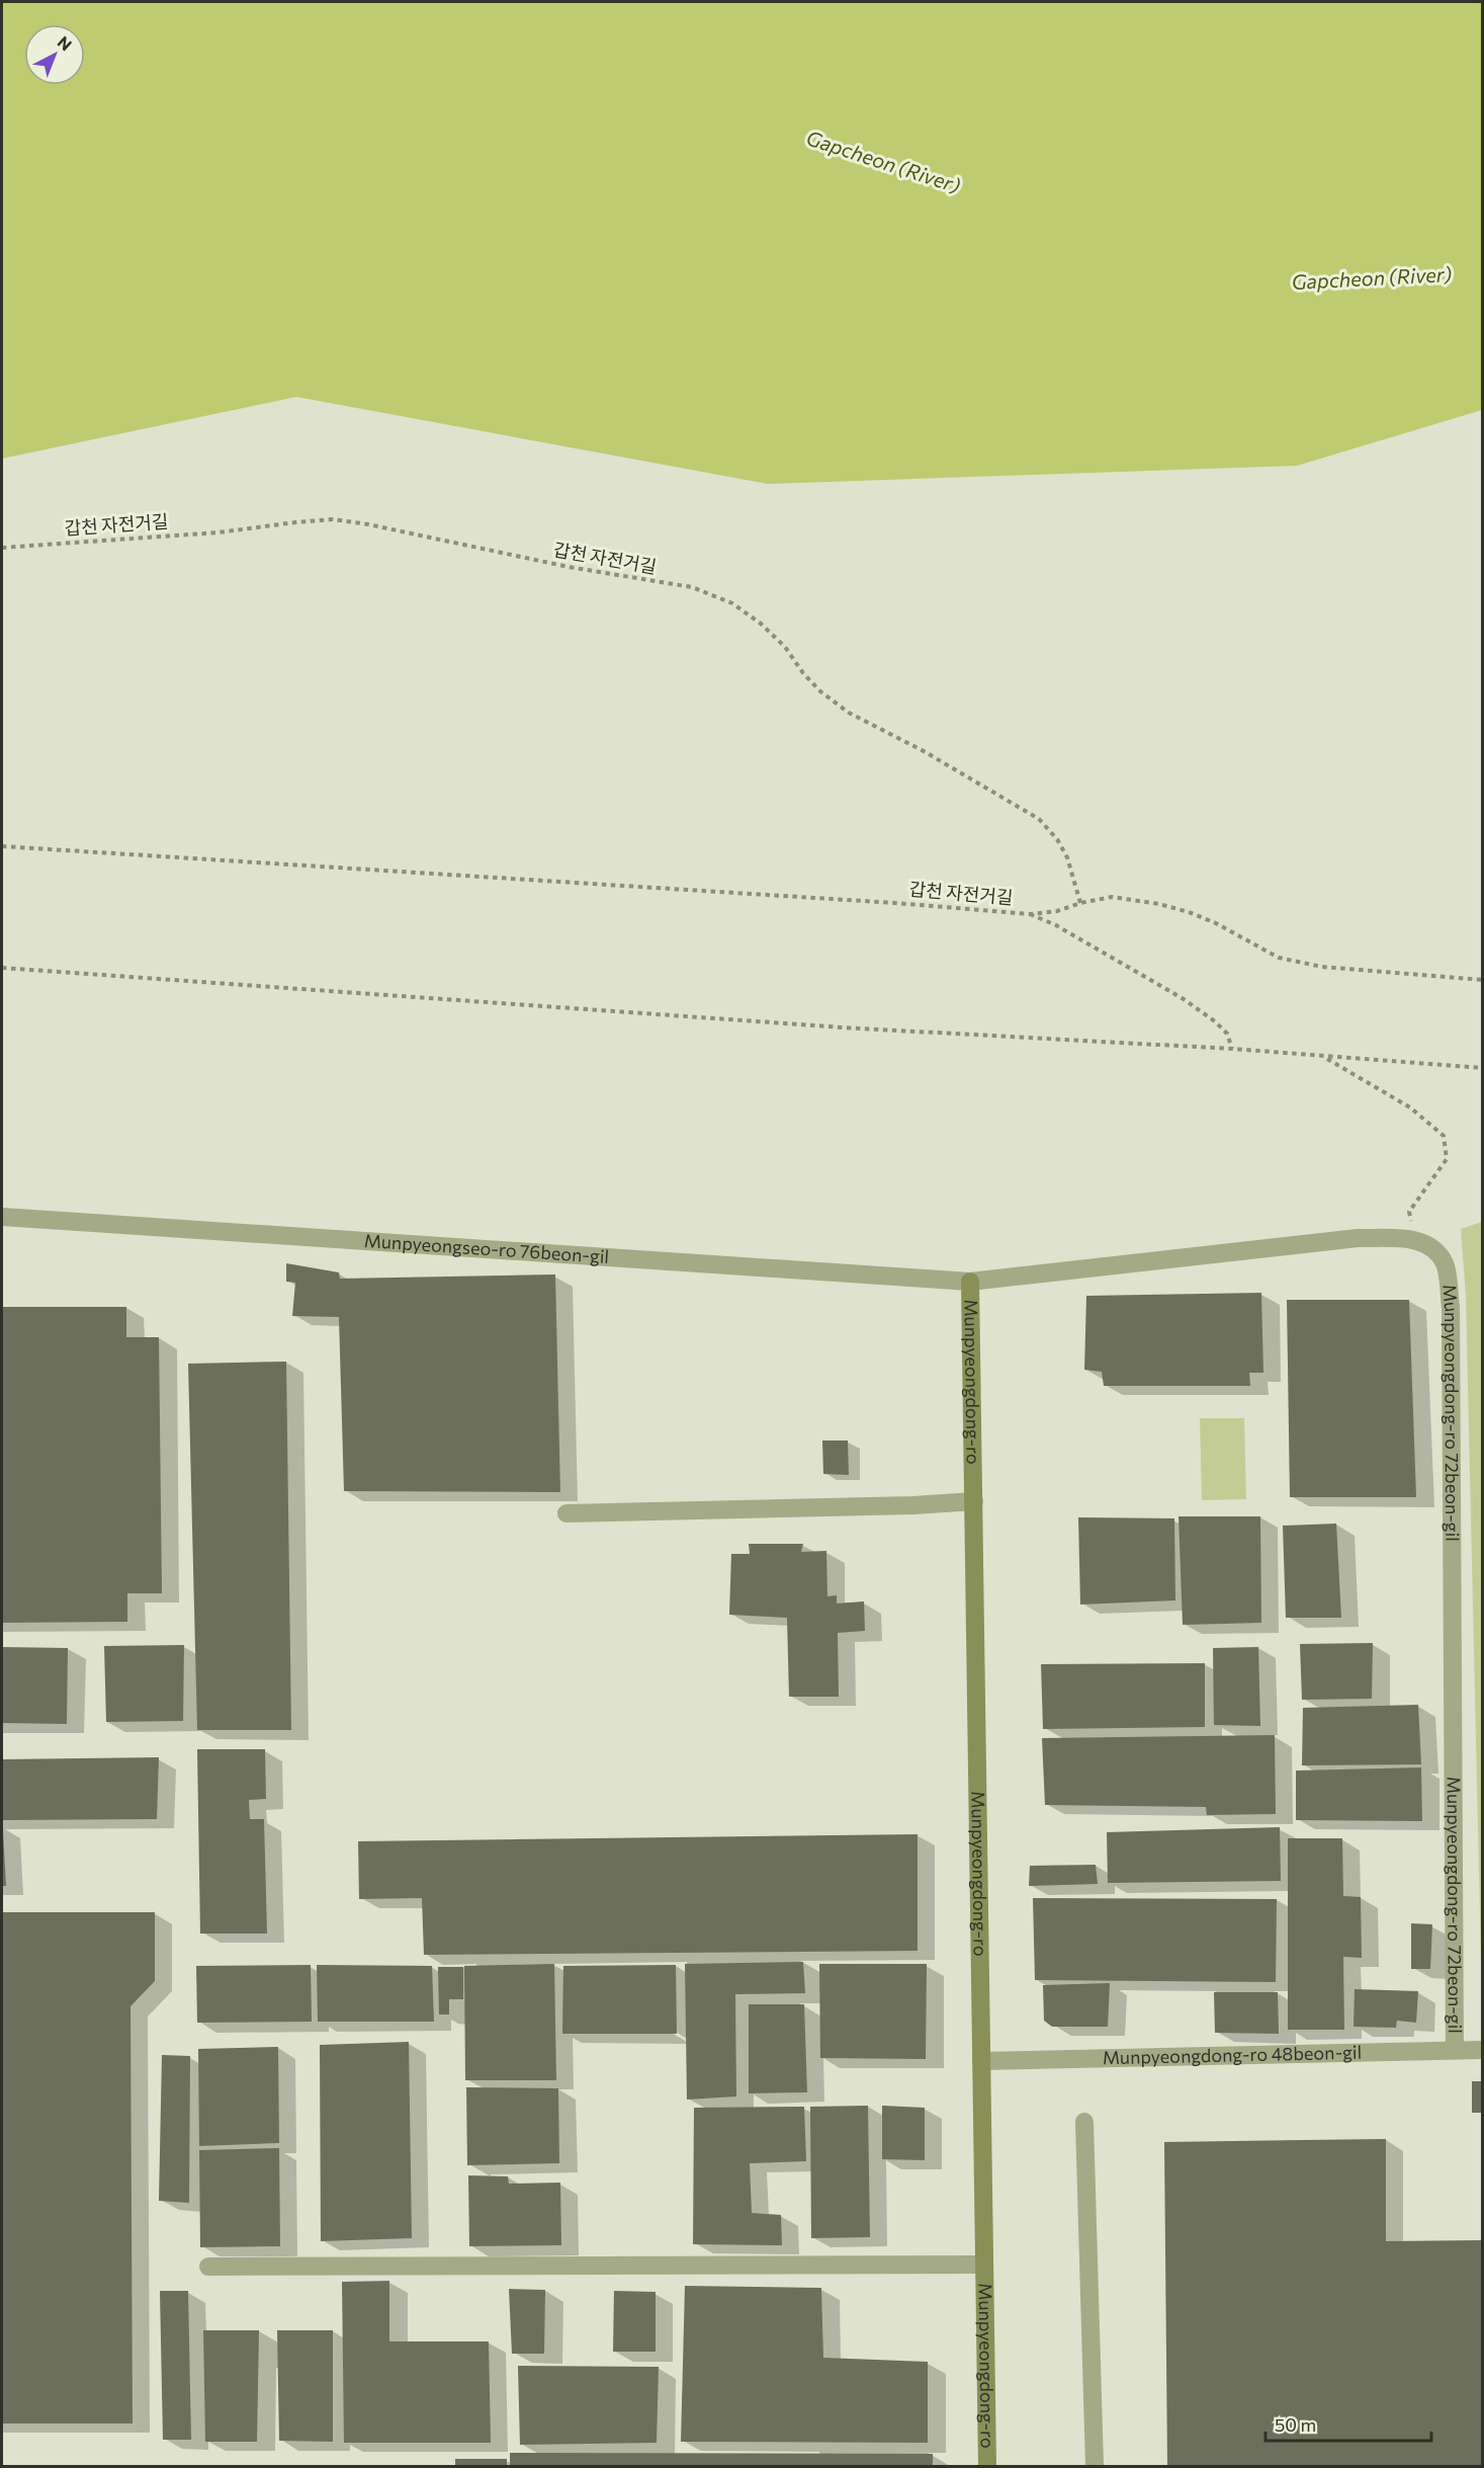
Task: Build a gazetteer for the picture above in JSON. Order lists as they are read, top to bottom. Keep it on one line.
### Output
{"streets":{"main road":["Munpyeongdong-ro"],"street":["Munpyeongseo-ro 76beon-gil","Munpyeongdong-ro 72beon-gil","Munpyeongdong-ro 48beon-gil"],"path":["갑천 자전거길"]},"crossings":[["Munpyeongseo-ro 76beon-gil","Munpyeongdong-ro"],["Munpyeongdong-ro","Munpyeongdong-ro 48beon-gil"],["Munpyeongdong-ro 72beon-gil","Munpyeongdong-ro 48beon-gil"]],"water":["Gapcheon (River)"],"scale_bar":"50 m","north":"top right"}
